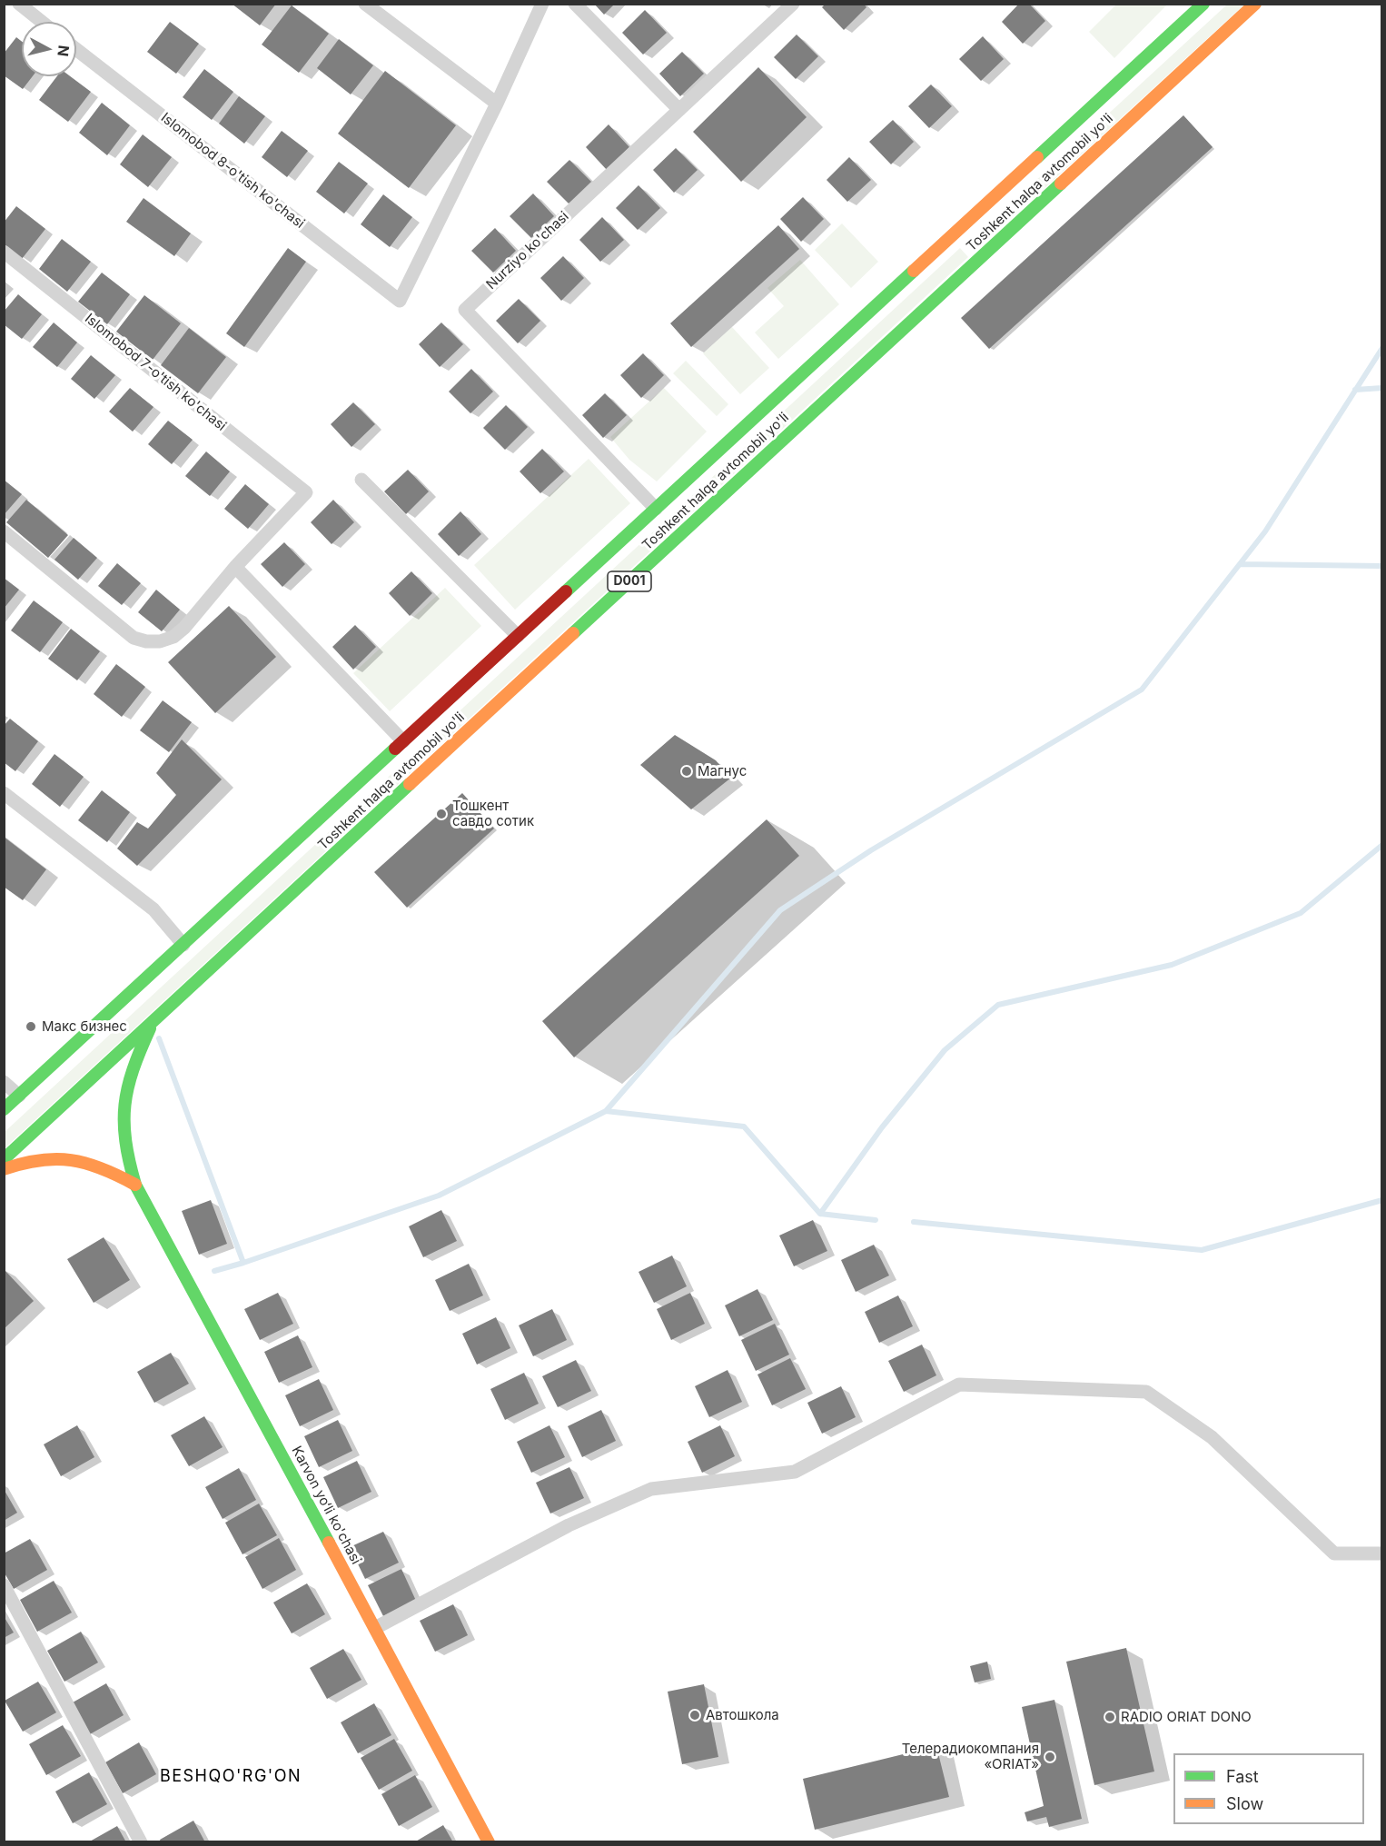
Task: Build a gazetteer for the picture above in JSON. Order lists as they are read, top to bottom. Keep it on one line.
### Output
{"streets":{"main road":["Toshkent halqa avtomobil yo'li","D001","Karvon yo‘li ko'chasi"],"street":["Islomobod 8-o'tish ko'chasi","Nurziyo ko'chasi","Islomobod 7-o'tish ko'chasi"]},"crossings":[["Toshkent halqa avtomobil yo'li","Nurziyo ko'chasi"],["Toshkent halqa avtomobil yo'li","Karvon yo‘li ko'chasi"]],"districts":["BESHQO'RG'ON"],"places":["Магнус","Тошкент савдо сотик","Макс бизнес","Автошкола","RADIO ORIAT DONO","Телерадиокомпания «ORIAT»"],"legend":["Fast","Slow"],"north":"right"}
